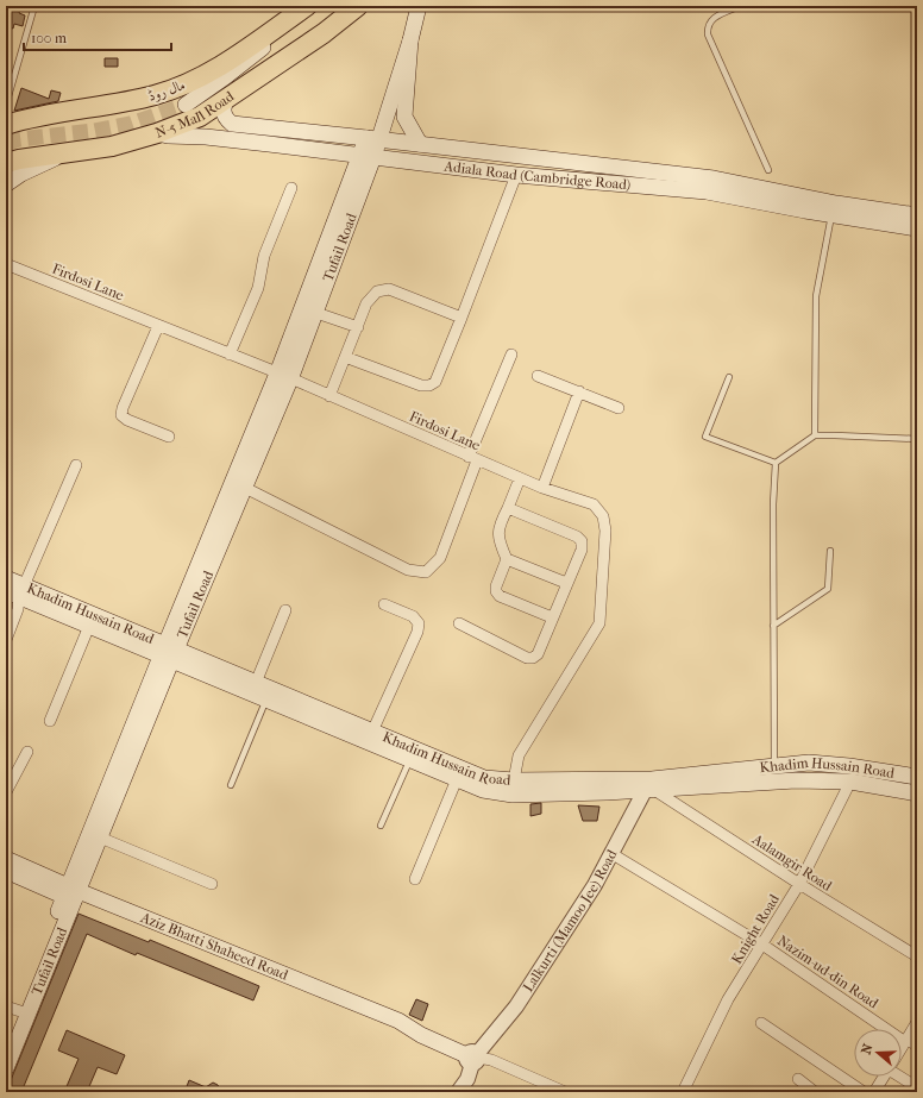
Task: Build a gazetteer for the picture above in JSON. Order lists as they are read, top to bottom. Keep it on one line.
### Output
{"streets":{"highway":["مال روڈ","N-5 Mall Road"],"main road":["Adiala Road (Cambridge Road)","Tufail Road","Khadim Hussain Road","Aziz Bhatti Shaheed Road"],"street":["Firdosi Lane","Aalamgir Road","Lalkurti (Mamoo Jee) Road","Knight Road","Nazim-ud-din Road"]},"crossings":[["N-5 Mall Road","Adiala Road (Cambridge Road)"],["Adiala Road (Cambridge Road)","Tufail Road"],["Tufail Road","Firdosi Lane"],["Tufail Road","Khadim Hussain Road"],["Tufail Road","Aziz Bhatti Shaheed Road"],["Firdosi Lane","Khadim Hussain Road"],["Khadim Hussain Road","Aalamgir Road"],["Khadim Hussain Road","Lalkurti (Mamoo Jee) Road"],["Khadim Hussain Road","Knight Road"],["Aalamgir Road","Lalkurti (Mamoo Jee) Road"],["Aalamgir Road","Knight Road"],["Lalkurti (Mamoo Jee) Road","Aziz Bhatti Shaheed Road"],["Lalkurti (Mamoo Jee) Road","Nazim-ud-din Road"],["Knight Road","Nazim-ud-din Road"]],"scale_bar":"100 m","north":"left"}
